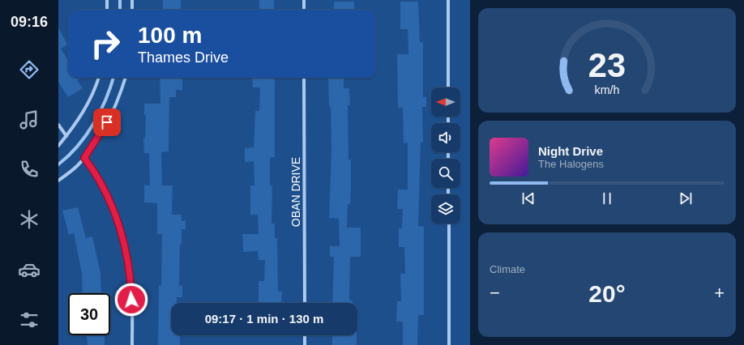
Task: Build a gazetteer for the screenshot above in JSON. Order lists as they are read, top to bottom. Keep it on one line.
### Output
{"streets":{"street":["OBAN DRIVE"]},"north":"left","page":{"tabs":"09:16","turn":["100 m","Thames Drive"],"song":["Night Drive","The Halogens"],"tile":"Climate","heat":["−","20°","+"],"limit":"30","trip":"09:17 · 1 min · 130 m","gauge":["23","km/h"]}}
